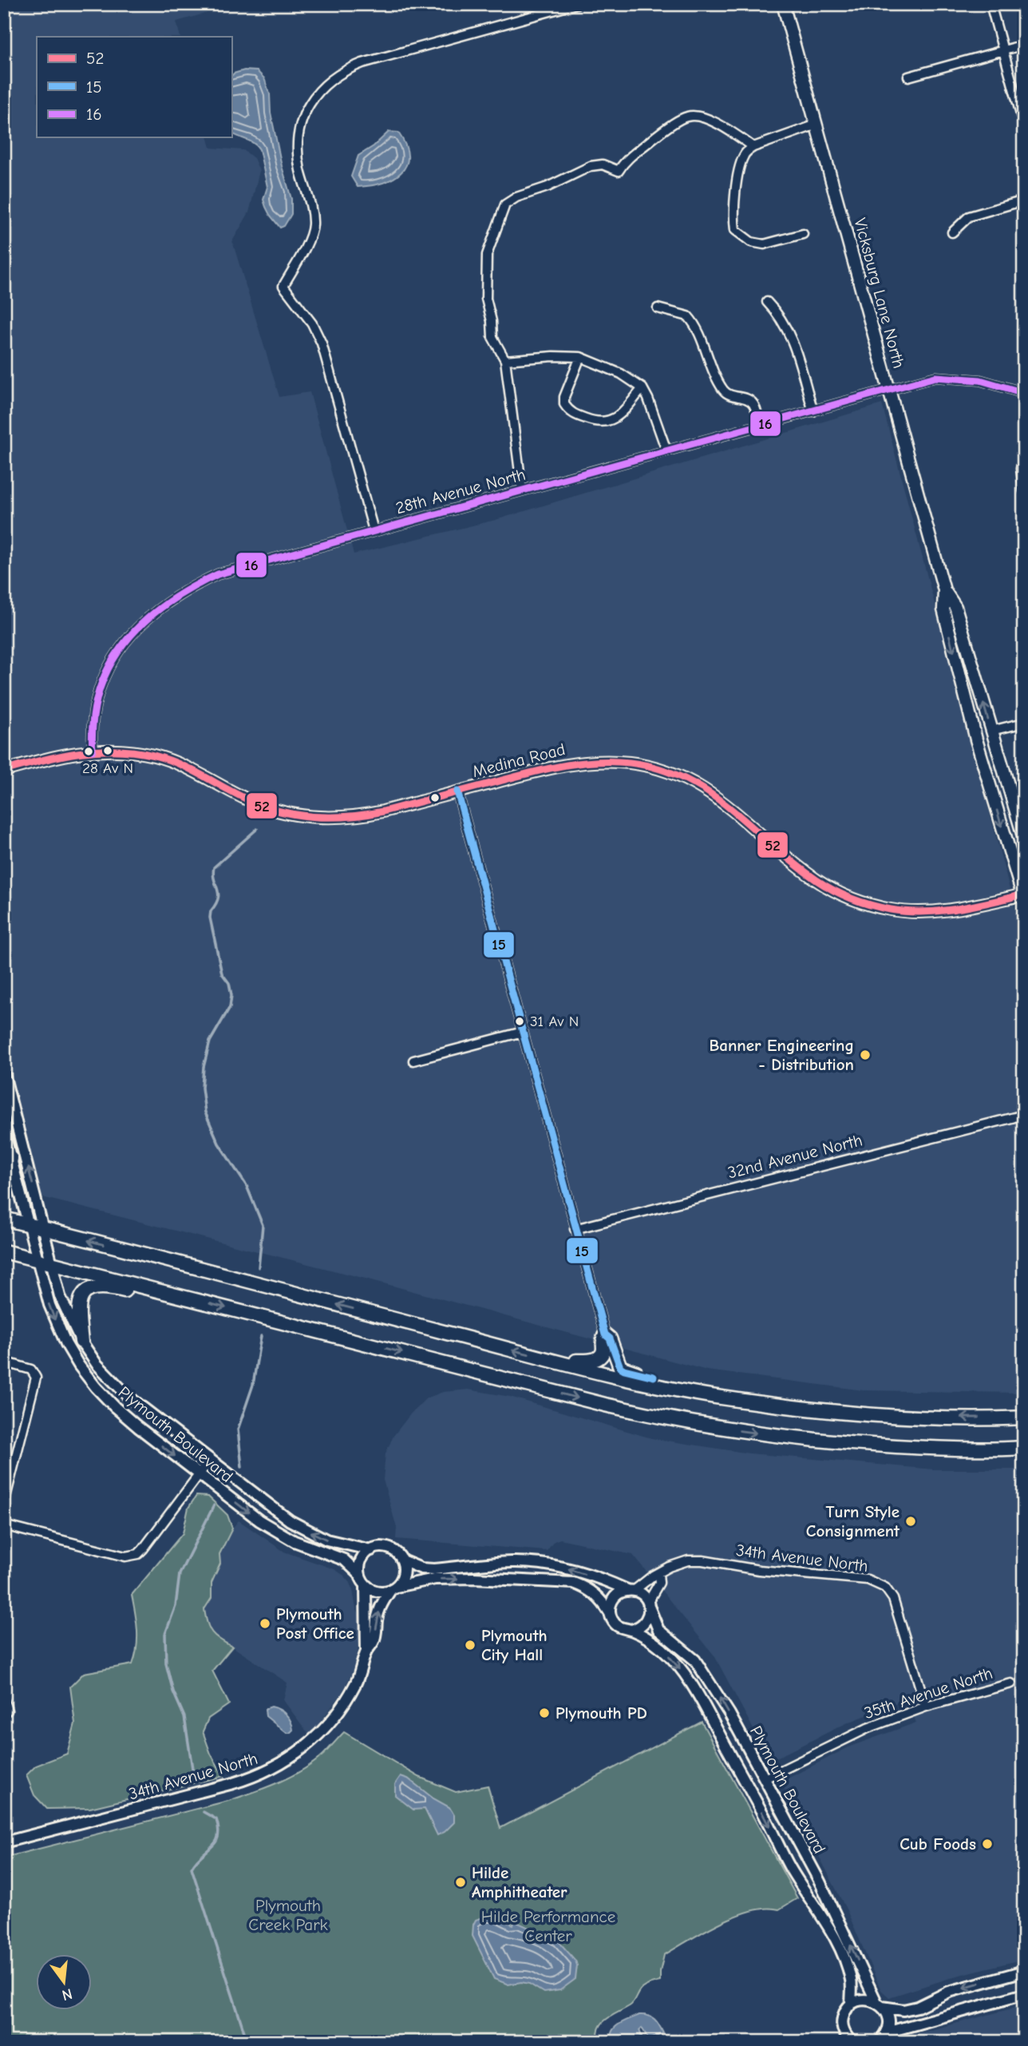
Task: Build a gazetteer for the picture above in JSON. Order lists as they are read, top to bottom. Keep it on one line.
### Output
{"streets":{"main road":["Vicksburg Lane North"],"street":["28th Avenue North","Medina Road","32nd Avenue North","Plymouth Boulevard","34th Avenue North","35th Avenue North"]},"crossings":[["Vicksburg Lane North","28th Avenue North"],["Vicksburg Lane North","Medina Road"],["28th Avenue North","Medina Road"],["Plymouth Boulevard","34th Avenue North"],["Plymouth Boulevard","35th Avenue North"],["34th Avenue North","35th Avenue North"]],"parks":["Plymouth Creek Park","Hilde Performance Center"],"places":["28 Av N","31 Av N","Banner Engineering - Distribution","Turn Style Consignment","Plymouth Post Office","Plymouth City Hall","Plymouth PD","Cub Foods","Hilde Amphitheater"],"lines":["transit line 16","transit line 52","transit line 15"],"legend":["52","15","16"],"north":"bottom"}
